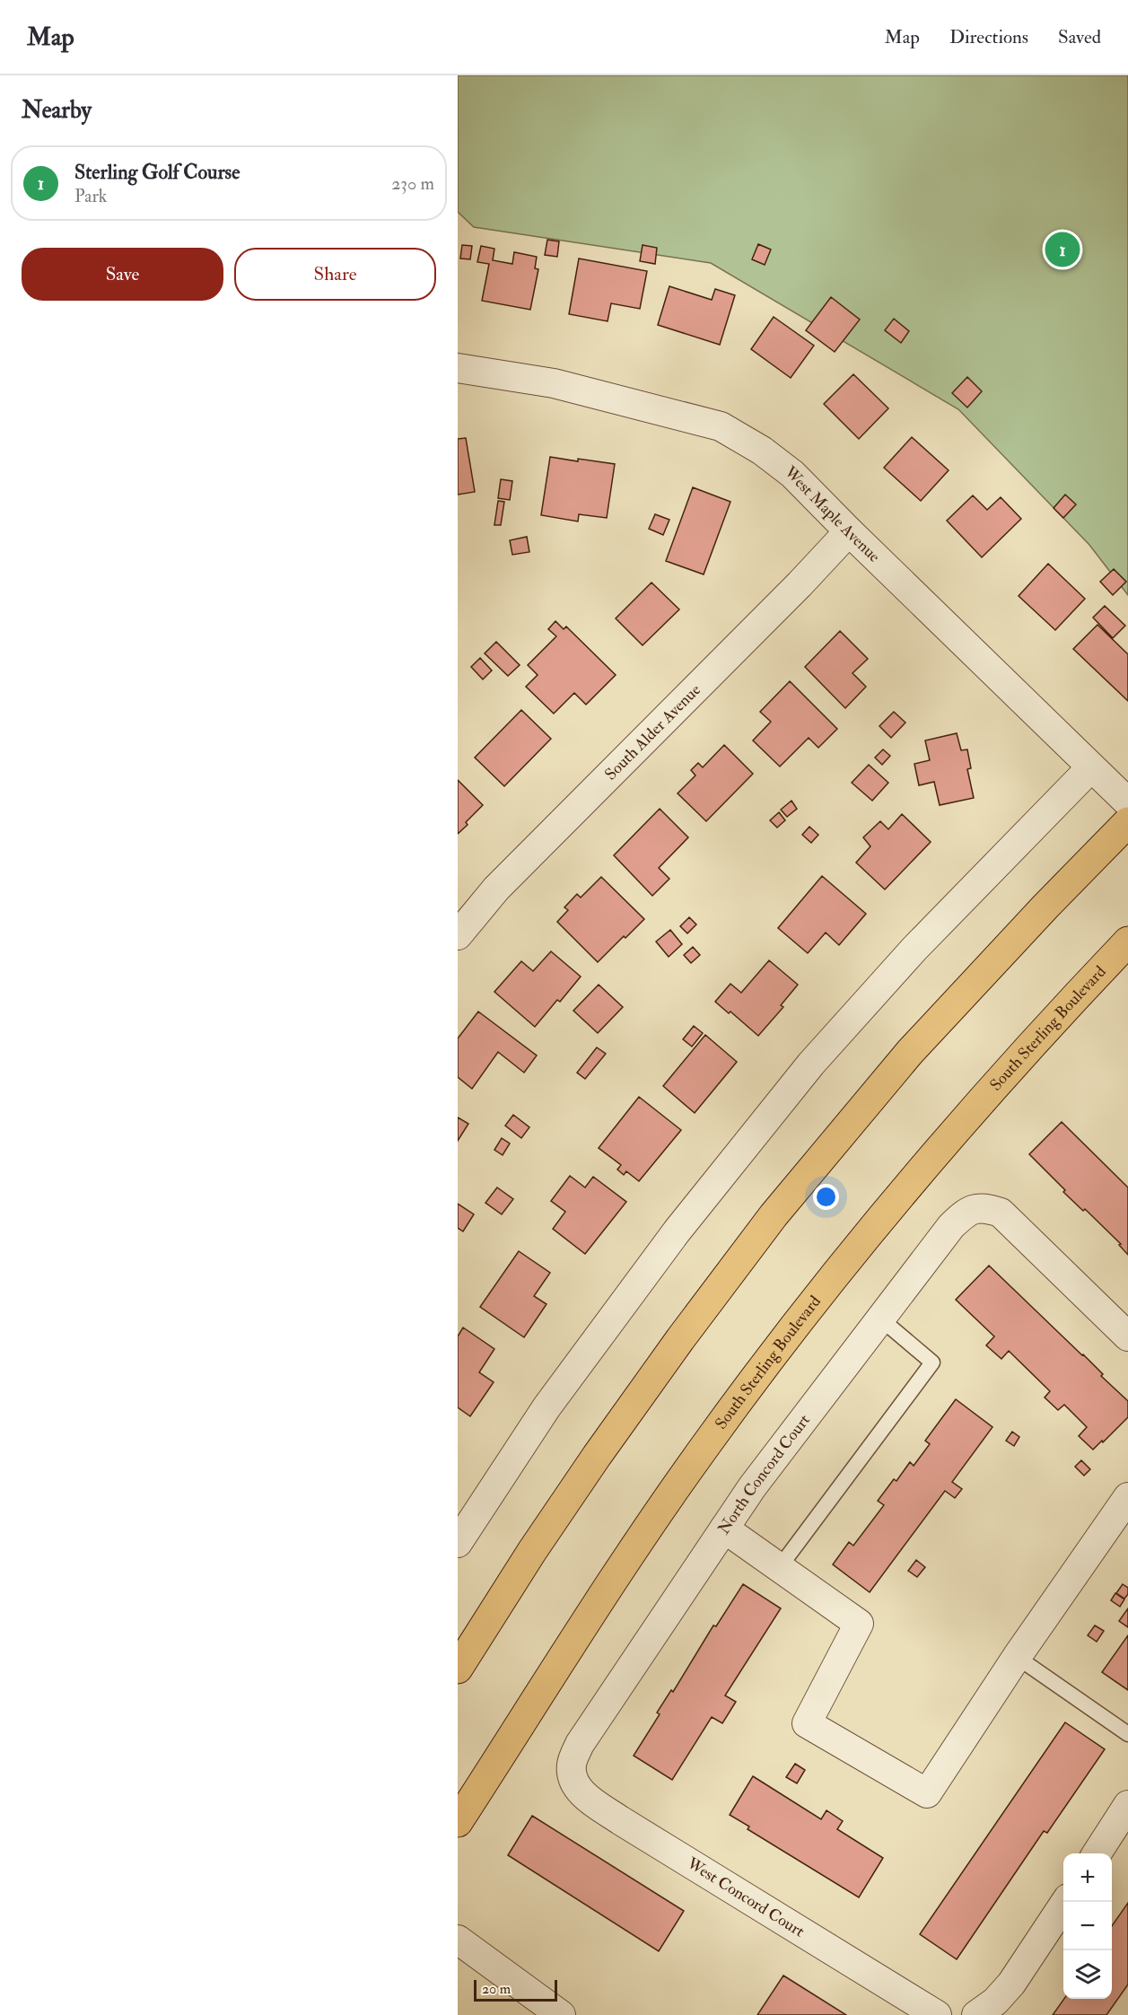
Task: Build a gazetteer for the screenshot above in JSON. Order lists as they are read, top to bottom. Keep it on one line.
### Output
{"streets":{"main road":["South Sterling Boulevard"],"street":["West Maple Avenue","South Alder Avenue","North Concord Court","West Concord Court"]},"crossings":[["West Maple Avenue","South Alder Avenue"],["North Concord Court","West Concord Court"]],"scale_bar":"20 m","page":{"header":"Map","nav":["Map","Directions","Saved"],"heading":"Nearby","list":[{"mark":"1","name":"Sterling Golf Course","note":"Park","value":"230 m"}],"pins":"1","buttons":["Save","Share"],"map_buttons":["+","−"],"scale":"20 m"}}
